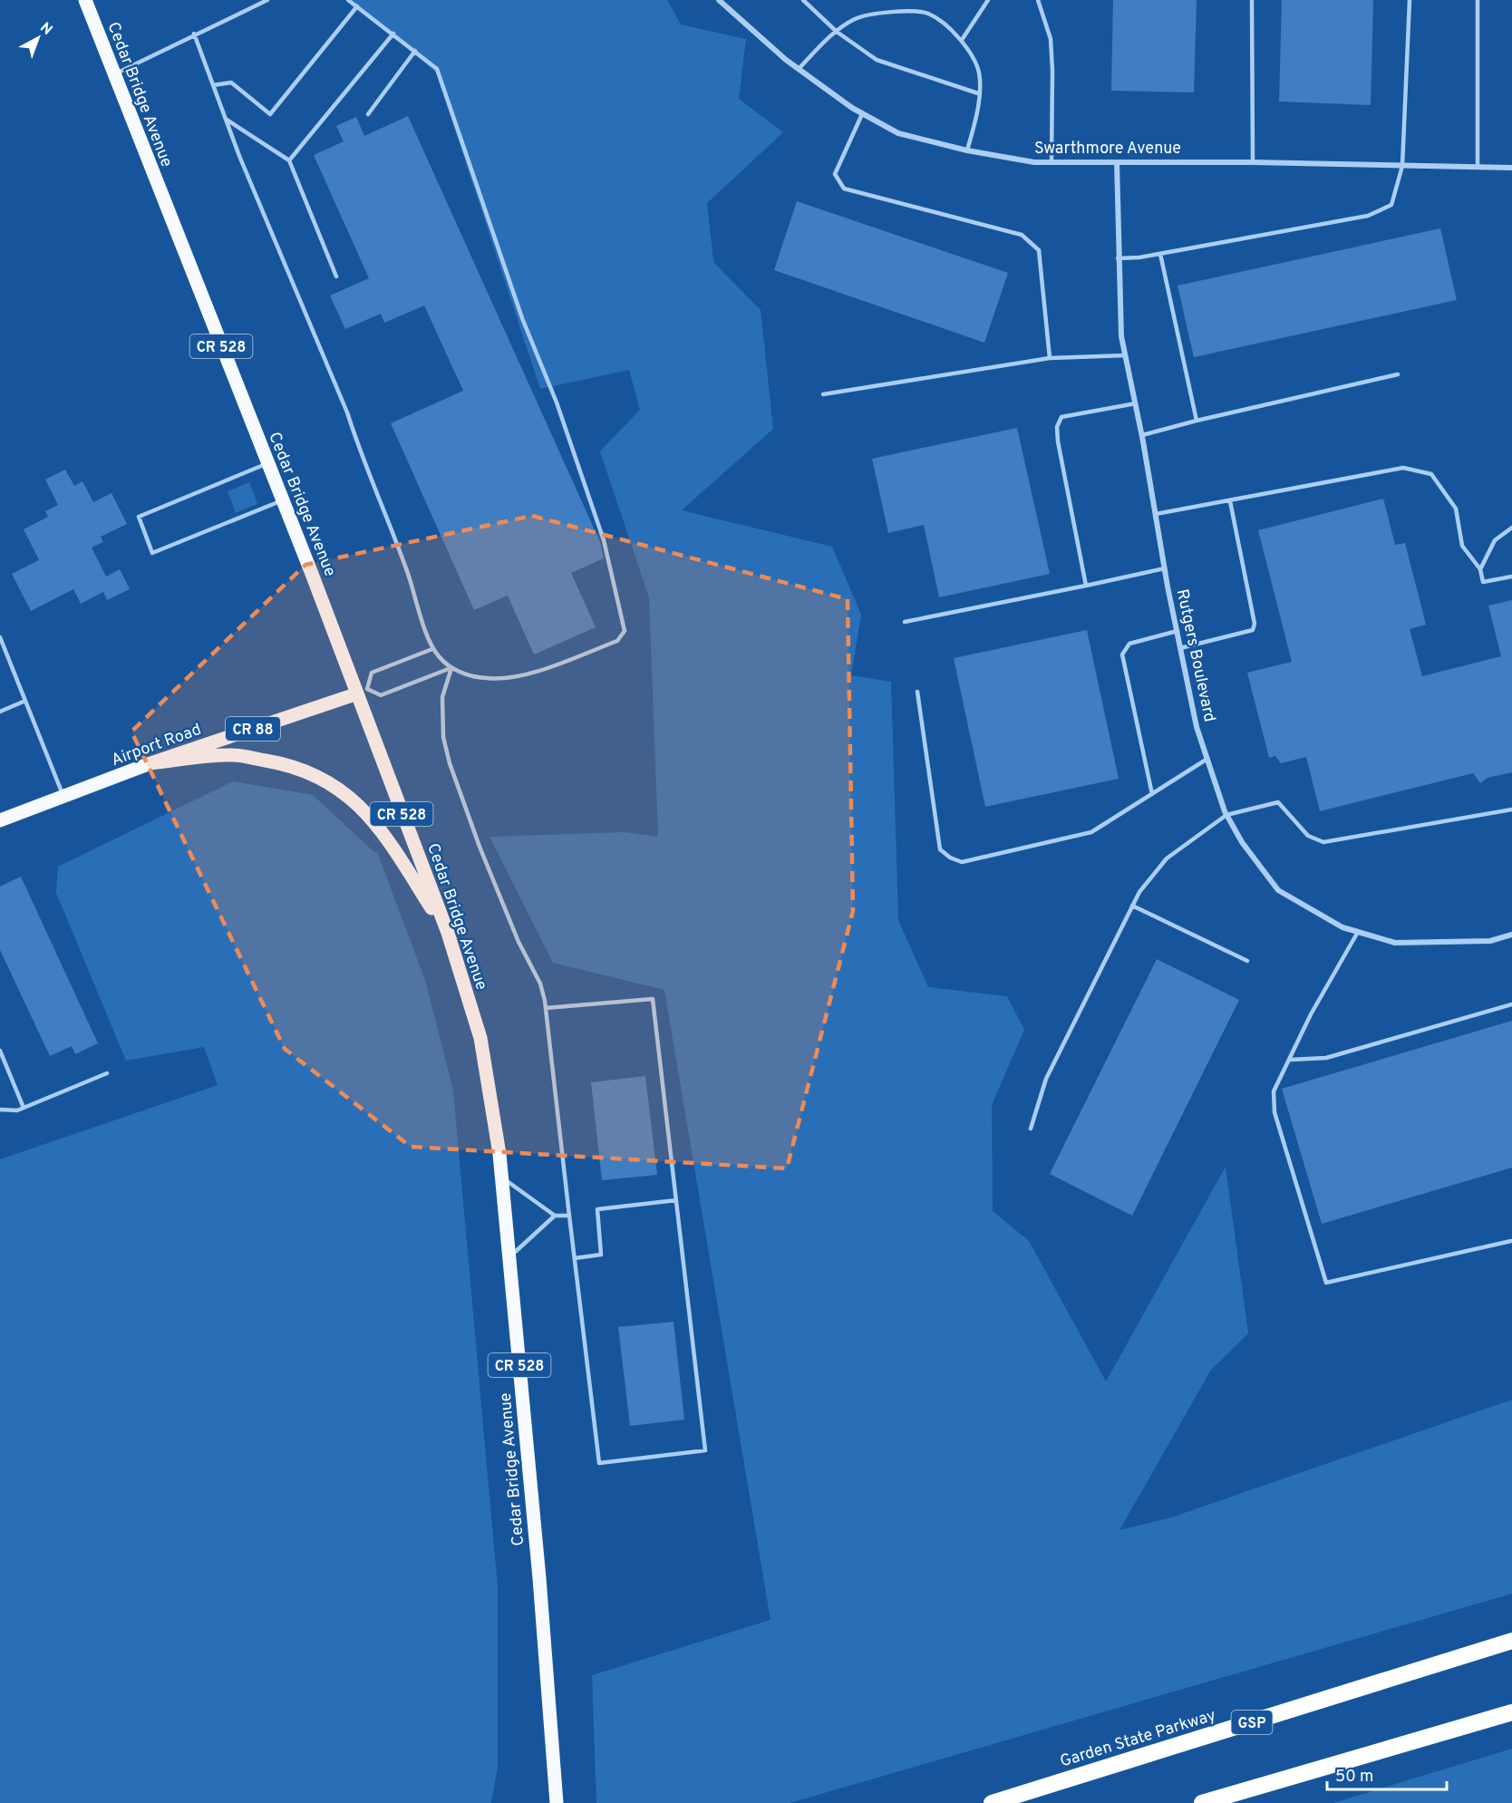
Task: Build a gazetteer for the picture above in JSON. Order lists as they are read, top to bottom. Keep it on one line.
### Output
{"streets":{"highway":["GSP","Garden State Parkway"],"main road":["Cedar Bridge Avenue","CR 528","CR 88","Airport Road"],"street":["Swarthmore Avenue","Rutgers Boulevard"]},"crossings":[["Cedar Bridge Avenue","Airport Road"],["Swarthmore Avenue","Rutgers Boulevard"]],"scale_bar":"50 m","north":"top right"}
